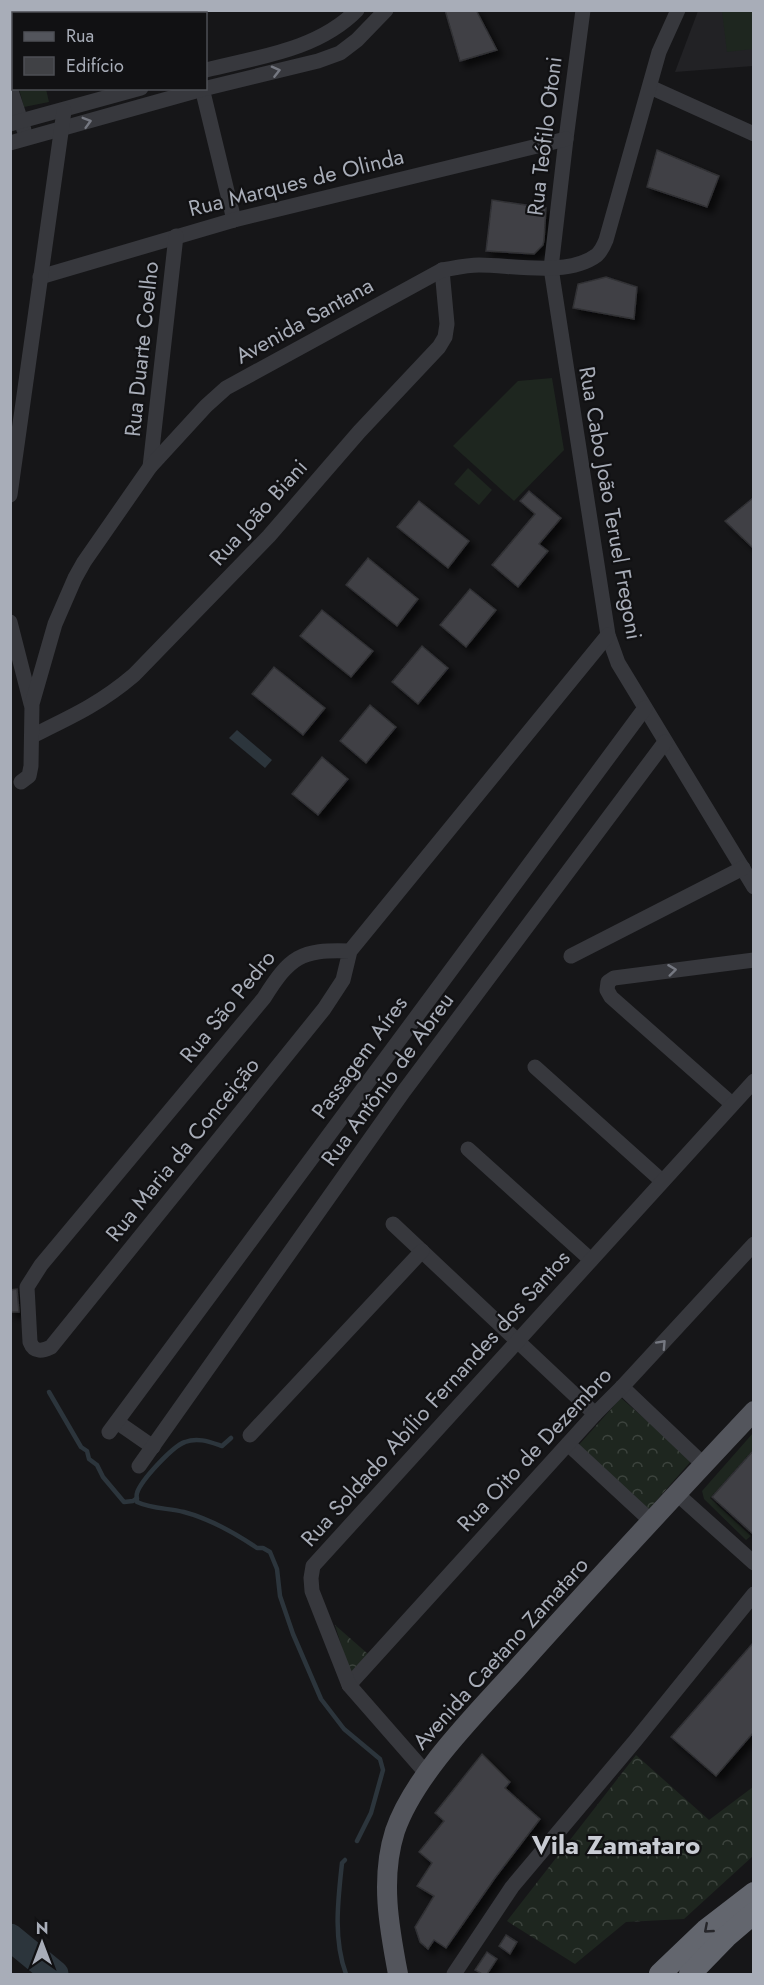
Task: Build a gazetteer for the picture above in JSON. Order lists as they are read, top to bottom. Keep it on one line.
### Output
{"streets":{"main road":["Avenida Caetano Zamataro"],"street":["Rua Teófilo Otoni","Rua Marques de Olinda","Avenida Santana","Rua Duarte Coelho","Rua Cabo João Teruel Fregoni","Rua João Biani","Rua São Pedro","Passagem Aíres","Rua Antônio de Abreu","Rua Maria da Conceição","Rua Soldado Abílio Fernandes dos Santos","Rua Oito de Dezembro"]},"crossings":[["Rua Teófilo Otoni","Rua Marques de Olinda"],["Rua Teófilo Otoni","Avenida Santana"],["Rua Teófilo Otoni","Rua Cabo João Teruel Fregoni"],["Rua Marques de Olinda","Rua Duarte Coelho"],["Avenida Santana","Rua Duarte Coelho"],["Avenida Santana","Rua Cabo João Teruel Fregoni"],["Avenida Santana","Rua João Biani"],["Rua Cabo João Teruel Fregoni","Passagem Aíres"],["Rua Cabo João Teruel Fregoni","Rua Antônio de Abreu"],["Rua São Pedro","Rua Maria da Conceição"],["Passagem Aíres","Rua Antônio de Abreu"],["Rua Soldado Abílio Fernandes dos Santos","Rua Oito de Dezembro"],["Rua Soldado Abílio Fernandes dos Santos","Avenida Caetano Zamataro"]],"districts":["Vila Zamataro"],"legend":["Rua","Edifício"],"north":"top"}
